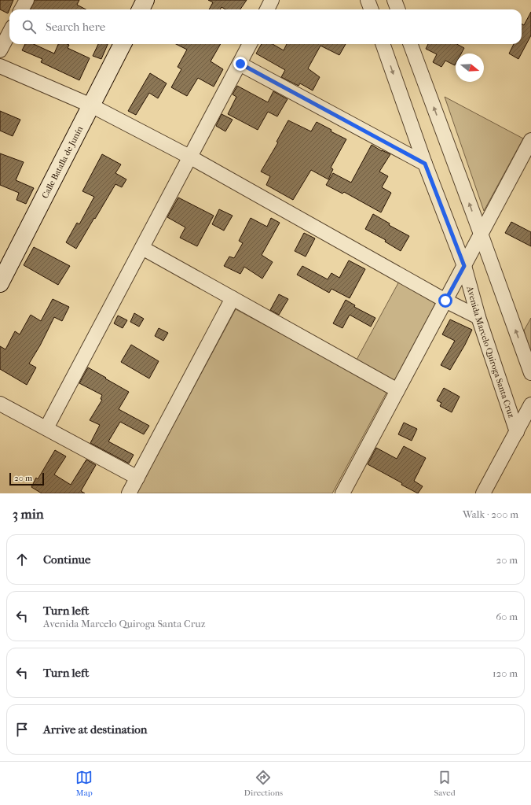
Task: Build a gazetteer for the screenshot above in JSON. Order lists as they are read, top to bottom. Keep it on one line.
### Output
{"streets":{"main road":["Calle Batalla de Junín"],"street":["Avenida Marcelo Quiroga Santa Cruz"]},"scale_bar":"20 m","north":"right","page":{"search":"Search here","scale":"20 m","heading":["3 min","Walk · 200 m"],"list":[["Continue","20 m"],["Turn left","Avenida Marcelo Quiroga Santa Cruz","60 m"],["Turn left","120 m"],"Arrive at destination"],"nav":["Map","Directions","Saved"]}}
